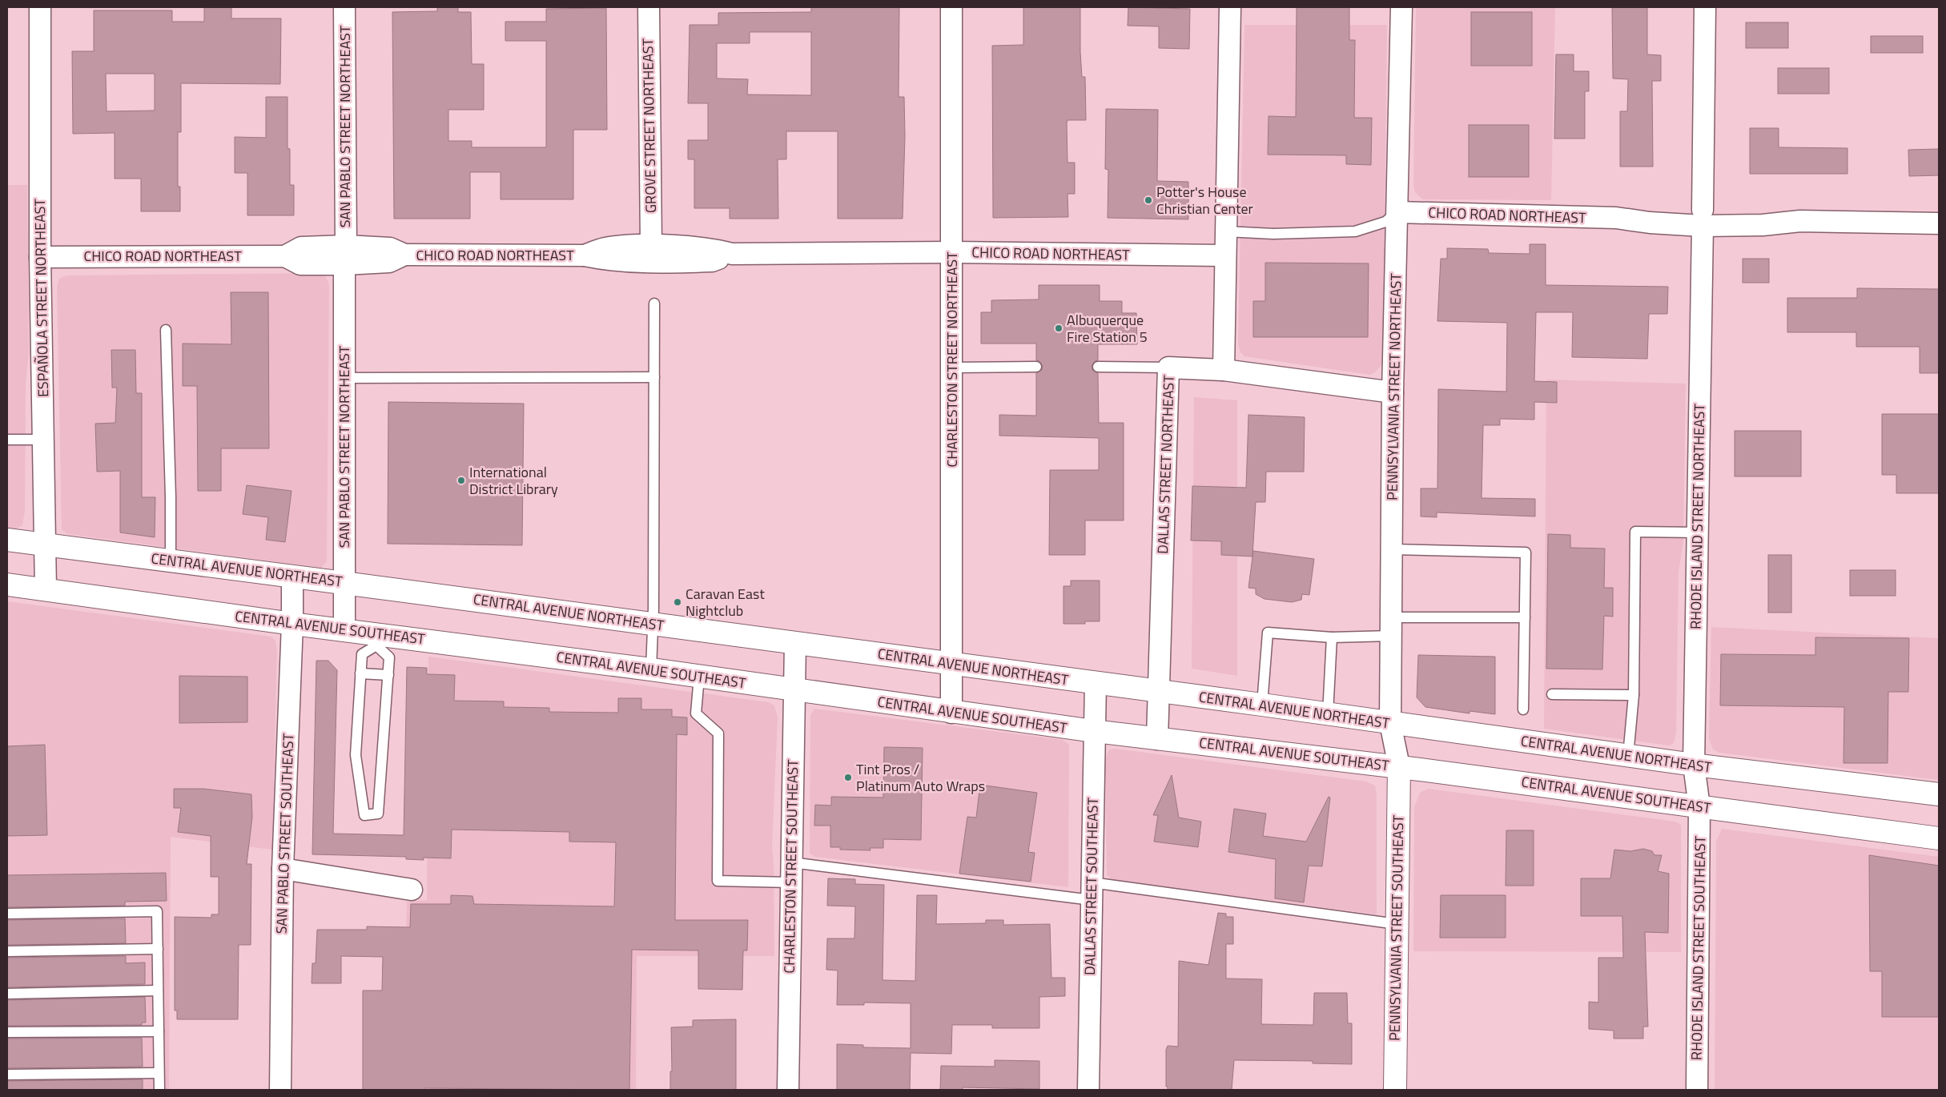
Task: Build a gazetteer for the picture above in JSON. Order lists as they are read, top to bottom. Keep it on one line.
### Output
{"streets":{"main road":["CENTRAL AVENUE NORTHEAST","CENTRAL AVENUE SOUTHEAST","PENNSYLVANIA STREET SOUTHEAST"],"street":["GROVE STREET NORTHEAST","SAN PABLO STREET NORTHEAST","CHICO ROAD NORTHEAST","ESPAÑOLA STREET NORTHEAST","CHARLESTON STREET NORTHEAST","PENNSYLVANIA STREET NORTHEAST","DALLAS STREET NORTHEAST","RHODE ISLAND STREET NORTHEAST","SAN PABLO STREET SOUTHEAST","CHARLESTON STREET SOUTHEAST","DALLAS STREET SOUTHEAST","RHODE ISLAND STREET SOUTHEAST"]},"crossings":[["GROVE STREET NORTHEAST","CHICO ROAD NORTHEAST"],["SAN PABLO STREET NORTHEAST","CHICO ROAD NORTHEAST"],["SAN PABLO STREET NORTHEAST","CENTRAL AVENUE NORTHEAST"],["SAN PABLO STREET NORTHEAST","CENTRAL AVENUE SOUTHEAST"],["CHICO ROAD NORTHEAST","ESPAÑOLA STREET NORTHEAST"],["CHICO ROAD NORTHEAST","CHARLESTON STREET NORTHEAST"],["CHICO ROAD NORTHEAST","PENNSYLVANIA STREET NORTHEAST"],["CHICO ROAD NORTHEAST","RHODE ISLAND STREET NORTHEAST"],["ESPAÑOLA STREET NORTHEAST","CENTRAL AVENUE NORTHEAST"],["ESPAÑOLA STREET NORTHEAST","CENTRAL AVENUE SOUTHEAST"],["CHARLESTON STREET NORTHEAST","CENTRAL AVENUE NORTHEAST"],["CHARLESTON STREET NORTHEAST","CENTRAL AVENUE SOUTHEAST"],["PENNSYLVANIA STREET NORTHEAST","CENTRAL AVENUE NORTHEAST"],["PENNSYLVANIA STREET NORTHEAST","CENTRAL AVENUE SOUTHEAST"],["PENNSYLVANIA STREET NORTHEAST","PENNSYLVANIA STREET SOUTHEAST"],["DALLAS STREET NORTHEAST","CENTRAL AVENUE NORTHEAST"],["DALLAS STREET NORTHEAST","CENTRAL AVENUE SOUTHEAST"],["RHODE ISLAND STREET NORTHEAST","CENTRAL AVENUE NORTHEAST"],["RHODE ISLAND STREET NORTHEAST","CENTRAL AVENUE SOUTHEAST"],["RHODE ISLAND STREET NORTHEAST","RHODE ISLAND STREET SOUTHEAST"],["CENTRAL AVENUE NORTHEAST","SAN PABLO STREET SOUTHEAST"],["CENTRAL AVENUE NORTHEAST","CHARLESTON STREET SOUTHEAST"],["CENTRAL AVENUE NORTHEAST","DALLAS STREET SOUTHEAST"],["CENTRAL AVENUE SOUTHEAST","SAN PABLO STREET SOUTHEAST"],["CENTRAL AVENUE SOUTHEAST","CHARLESTON STREET SOUTHEAST"],["CENTRAL AVENUE SOUTHEAST","DALLAS STREET SOUTHEAST"],["CENTRAL AVENUE SOUTHEAST","PENNSYLVANIA STREET SOUTHEAST"],["CENTRAL AVENUE SOUTHEAST","RHODE ISLAND STREET SOUTHEAST"]],"places":["Potter's House Christian Center","Albuquerque Fire Station 5","International District Library","Caravan East Nightclub","Tint Pros / Platinum Auto Wraps"]}
